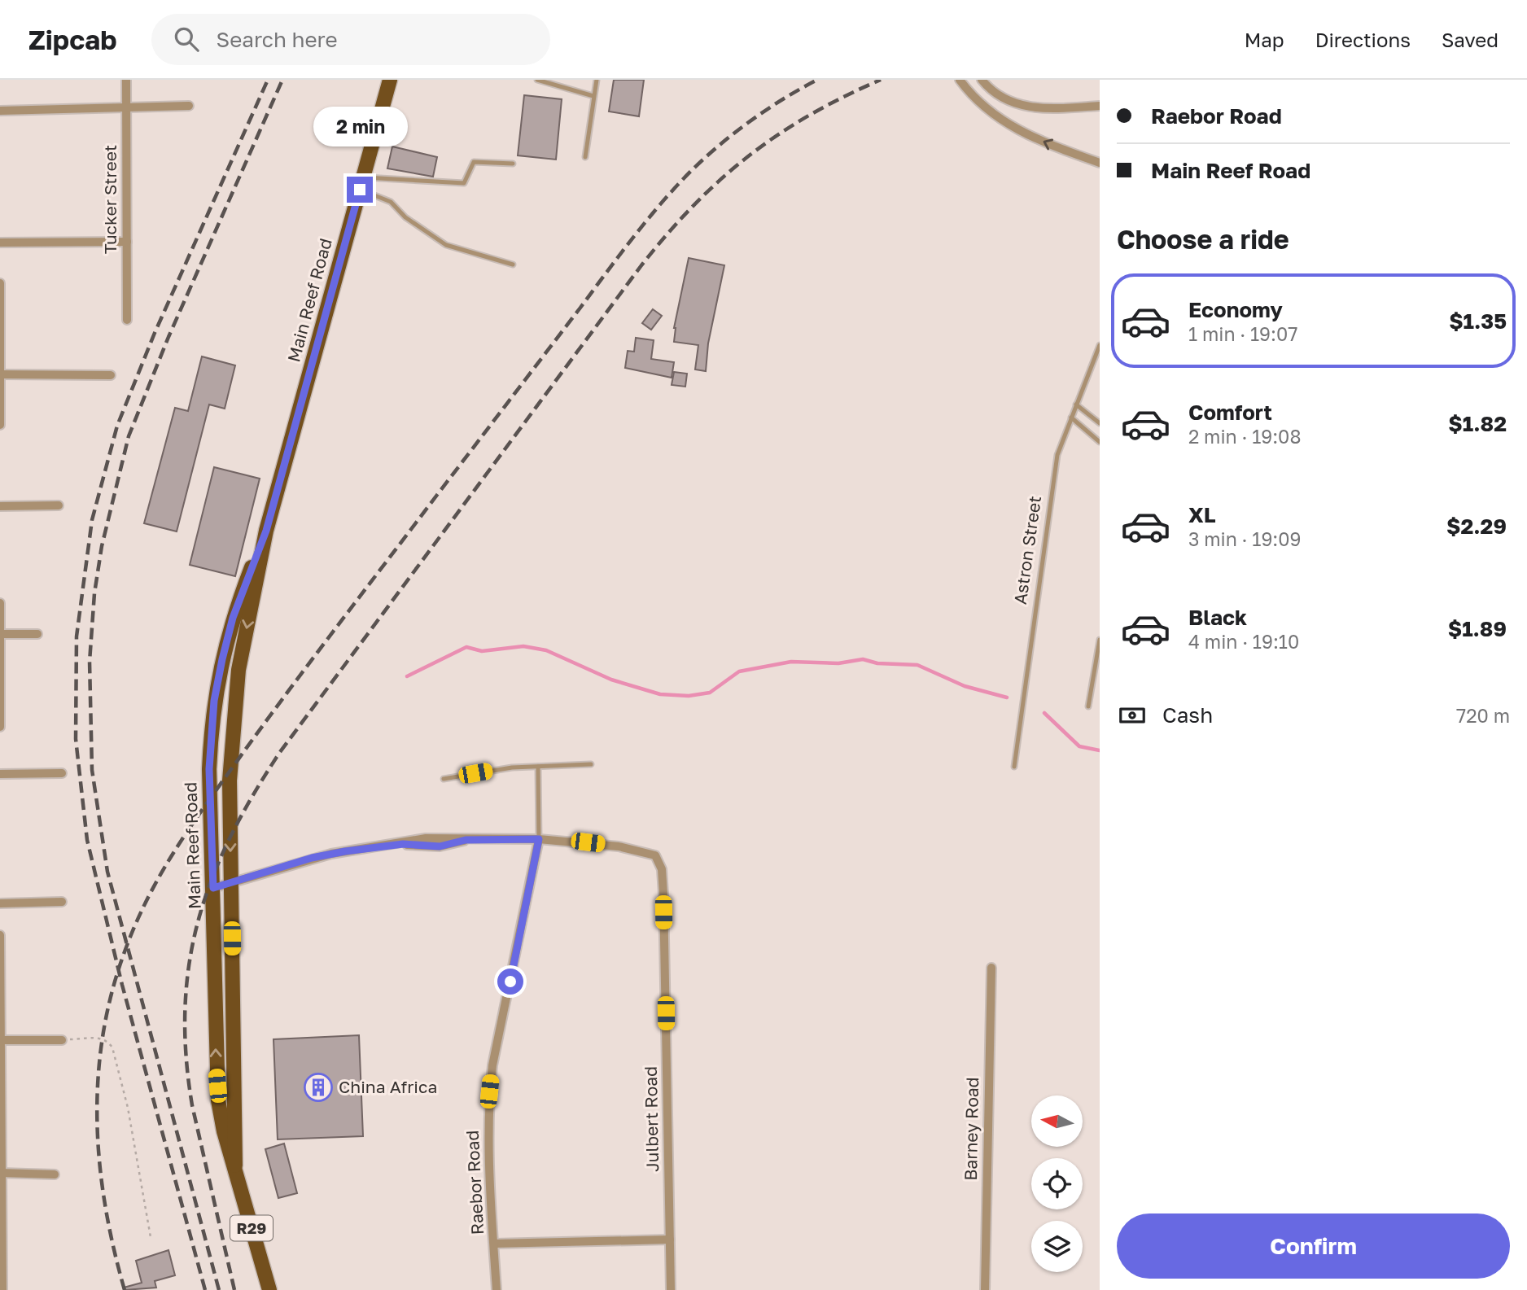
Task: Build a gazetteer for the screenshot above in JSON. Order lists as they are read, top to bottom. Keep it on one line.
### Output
{"streets":{"main road":["Main Reef Road","R29"],"street":["Tucker Street","Julbert Road","Barney Road","Raebor Road"],"lane":["Astron Street"]},"crossings":[["Julbert Road","Raebor Road"]],"places":{"building":["China Africa"]},"north":"left","page":{"header":"Zipcab","search":"Search here","nav":["Map","Directions","Saved"],"banner":["Raebor Road","Main Reef Road"],"bubble":"2 min","heading":"Choose a ride","list":[{"name":"Economy","note":"1 min · 19:07","value":"$1.35"},{"name":"Comfort","note":"2 min · 19:08","value":"$1.82"},{"name":"XL","note":"3 min · 19:09","value":"$2.29"},{"name":"Black","note":"4 min · 19:10","value":"$1.89"}],"pay":["Cash","720 m"],"buttons":"Confirm"}}
